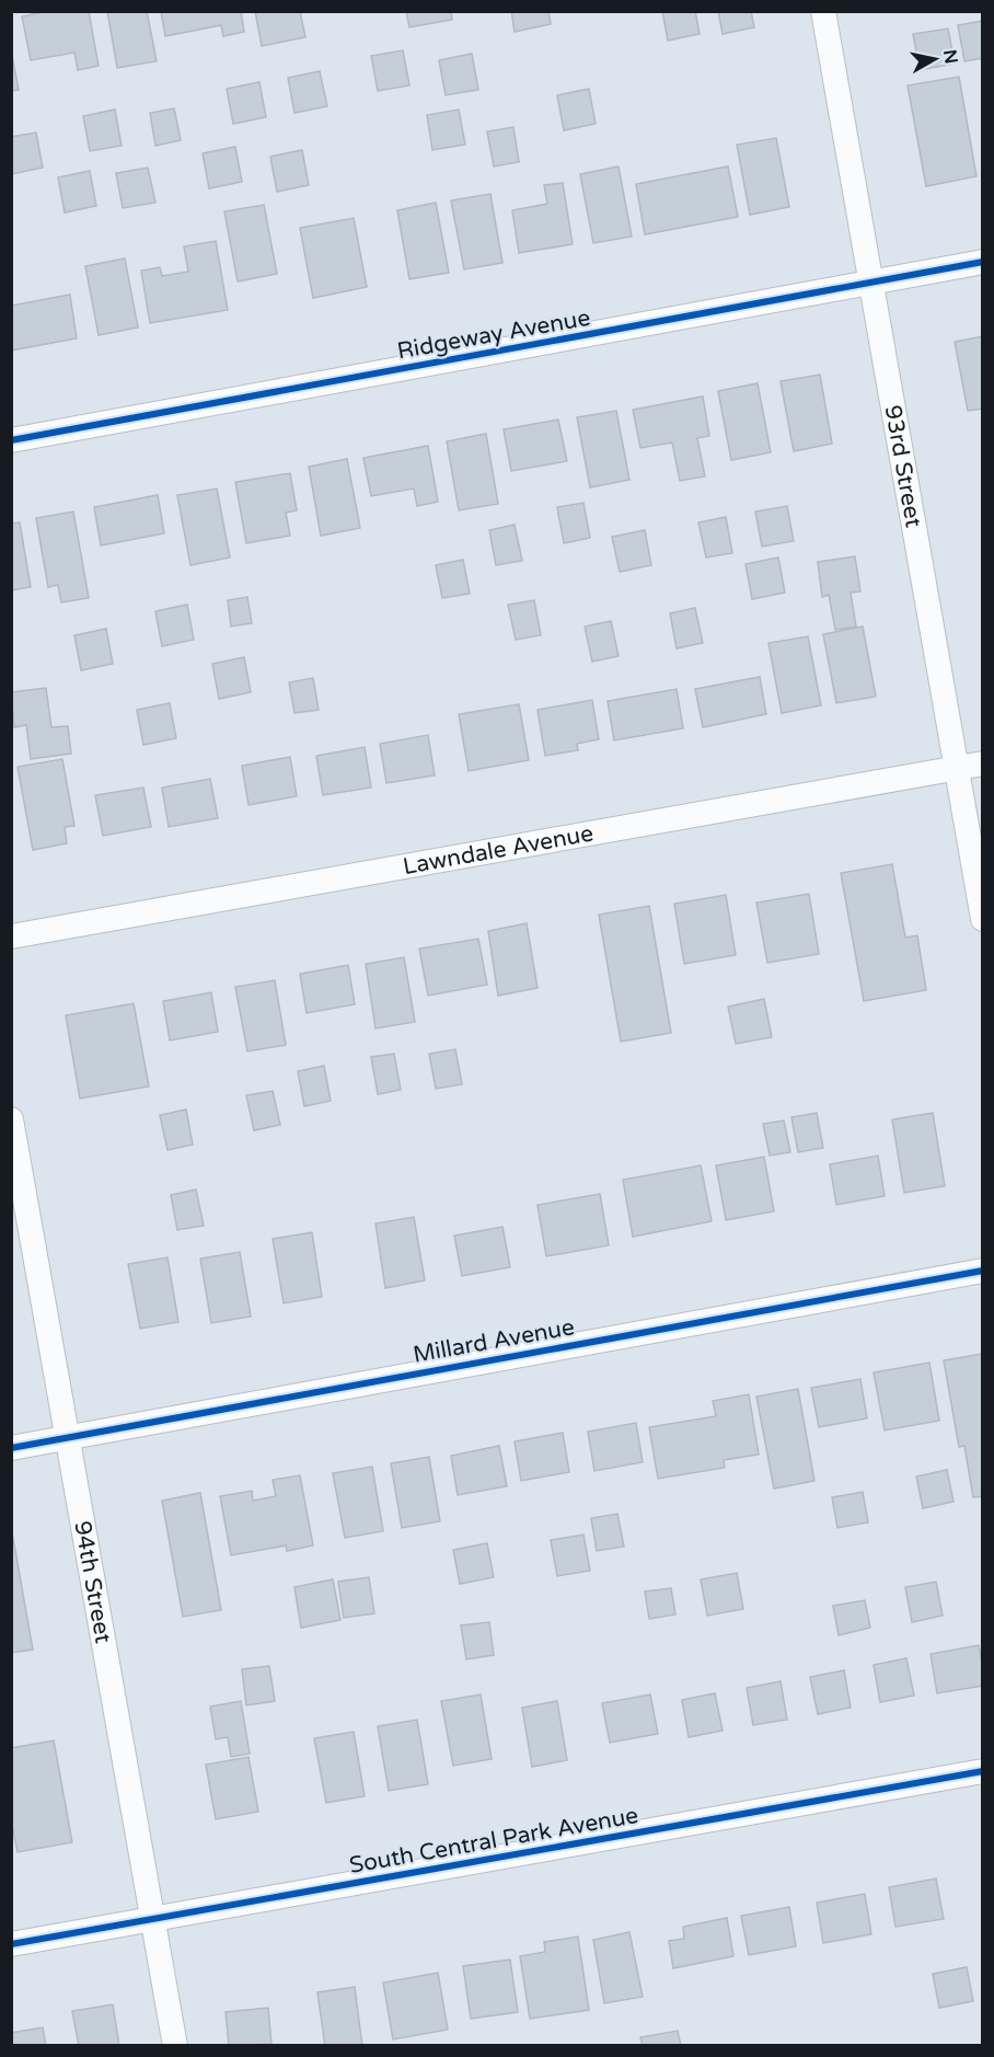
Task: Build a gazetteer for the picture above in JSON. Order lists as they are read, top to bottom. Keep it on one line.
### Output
{"streets":{"street":["Ridgeway Avenue","93rd Street","Lawndale Avenue","Millard Avenue","94th Street","South Central Park Avenue"]},"crossings":[["Ridgeway Avenue","93rd Street"],["93rd Street","Lawndale Avenue"],["Millard Avenue","94th Street"],["94th Street","South Central Park Avenue"]],"north":"right"}
